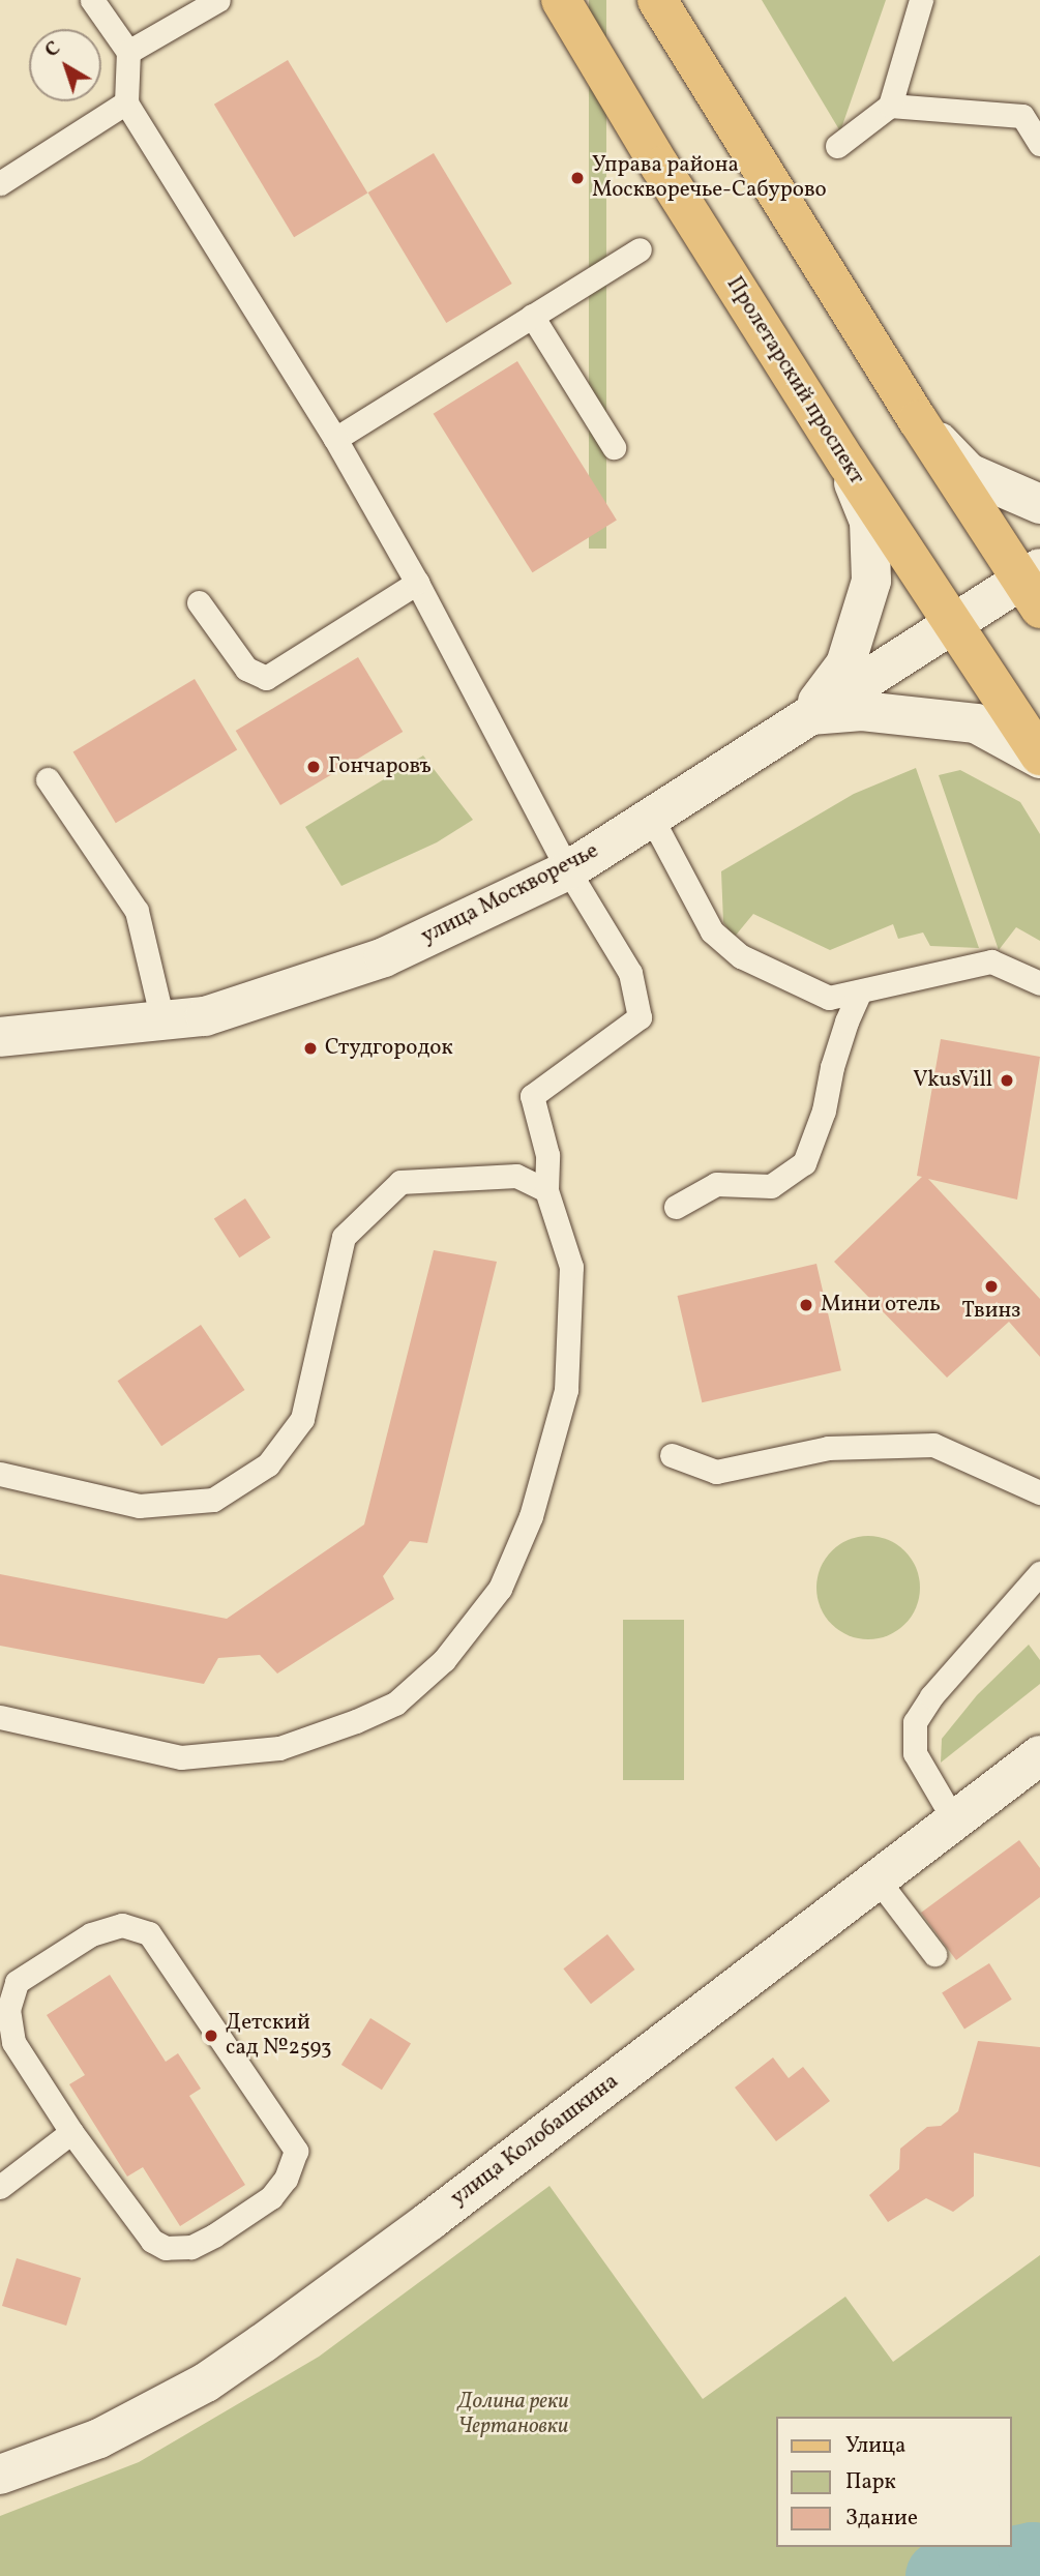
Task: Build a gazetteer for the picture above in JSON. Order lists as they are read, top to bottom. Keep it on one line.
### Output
{"streets":{"main road":["Пролетарский проспект","улица Москворечье","улица Колобашкина"]},"crossings":[["Пролетарский проспект","улица Москворечье"]],"parks":["Долина реки Чертановки"],"places":["Управа района Москворечье-Сабурово","Гончаровъ","Студгородок","VkusVill","Твинз","Мини отель","Детский сад №2593"],"legend":["Улица","Парк","Здание"],"north":"top left"}
